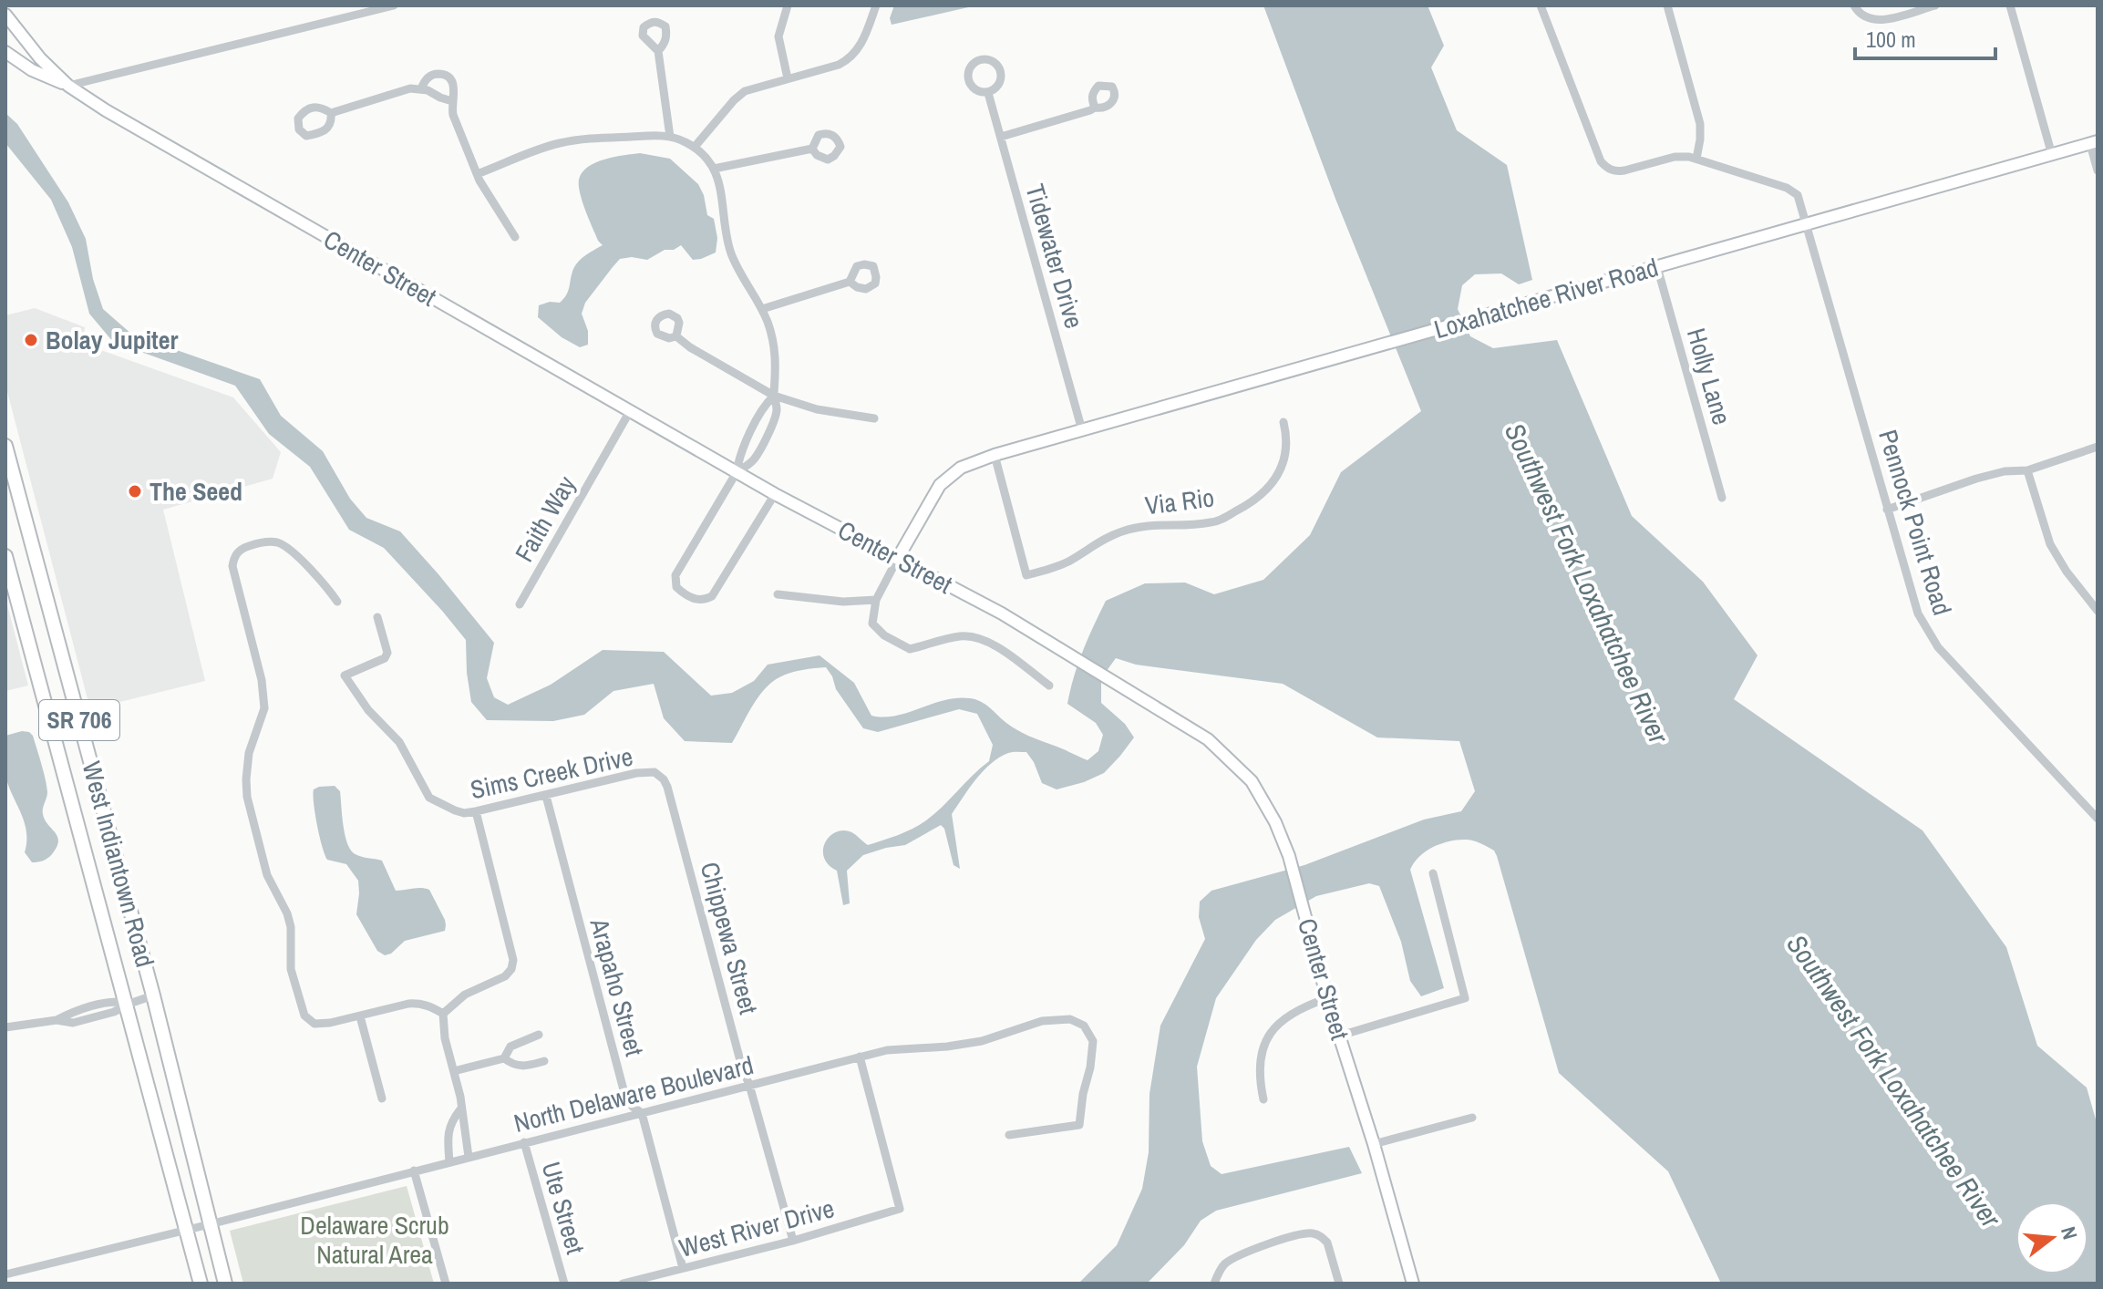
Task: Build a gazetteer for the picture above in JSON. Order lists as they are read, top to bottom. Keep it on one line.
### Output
{"streets":{"main road":["SR 706","West Indiantown Road"],"street":["Tidewater Drive","Center Street","Loxahatchee River Road","Holly Lane","Via Rio","Faith Way","Pennock Point Road","Sims Creek Drive","Chippewa Street","Arapaho Street","North Delaware Boulevard","Ute Street","West River Drive"]},"crossings":[["Tidewater Drive","Loxahatchee River Road"],["Center Street","Loxahatchee River Road"],["Center Street","Faith Way"],["Loxahatchee River Road","Holly Lane"],["Loxahatchee River Road","Via Rio"],["Loxahatchee River Road","Pennock Point Road"],["Sims Creek Drive","Chippewa Street"],["Sims Creek Drive","Arapaho Street"],["West Indiantown Road","North Delaware Boulevard"],["Chippewa Street","North Delaware Boulevard"],["Chippewa Street","West River Drive"],["Arapaho Street","North Delaware Boulevard"],["Arapaho Street","West River Drive"],["North Delaware Boulevard","Ute Street"],["North Delaware Boulevard","West River Drive"]],"water":["Southwest Fork Loxahatchee River"],"parks":["Delaware Scrub Natural Area"],"places":["Bolay Jupiter","The Seed"],"scale_bar":"100 m","north":"right"}
